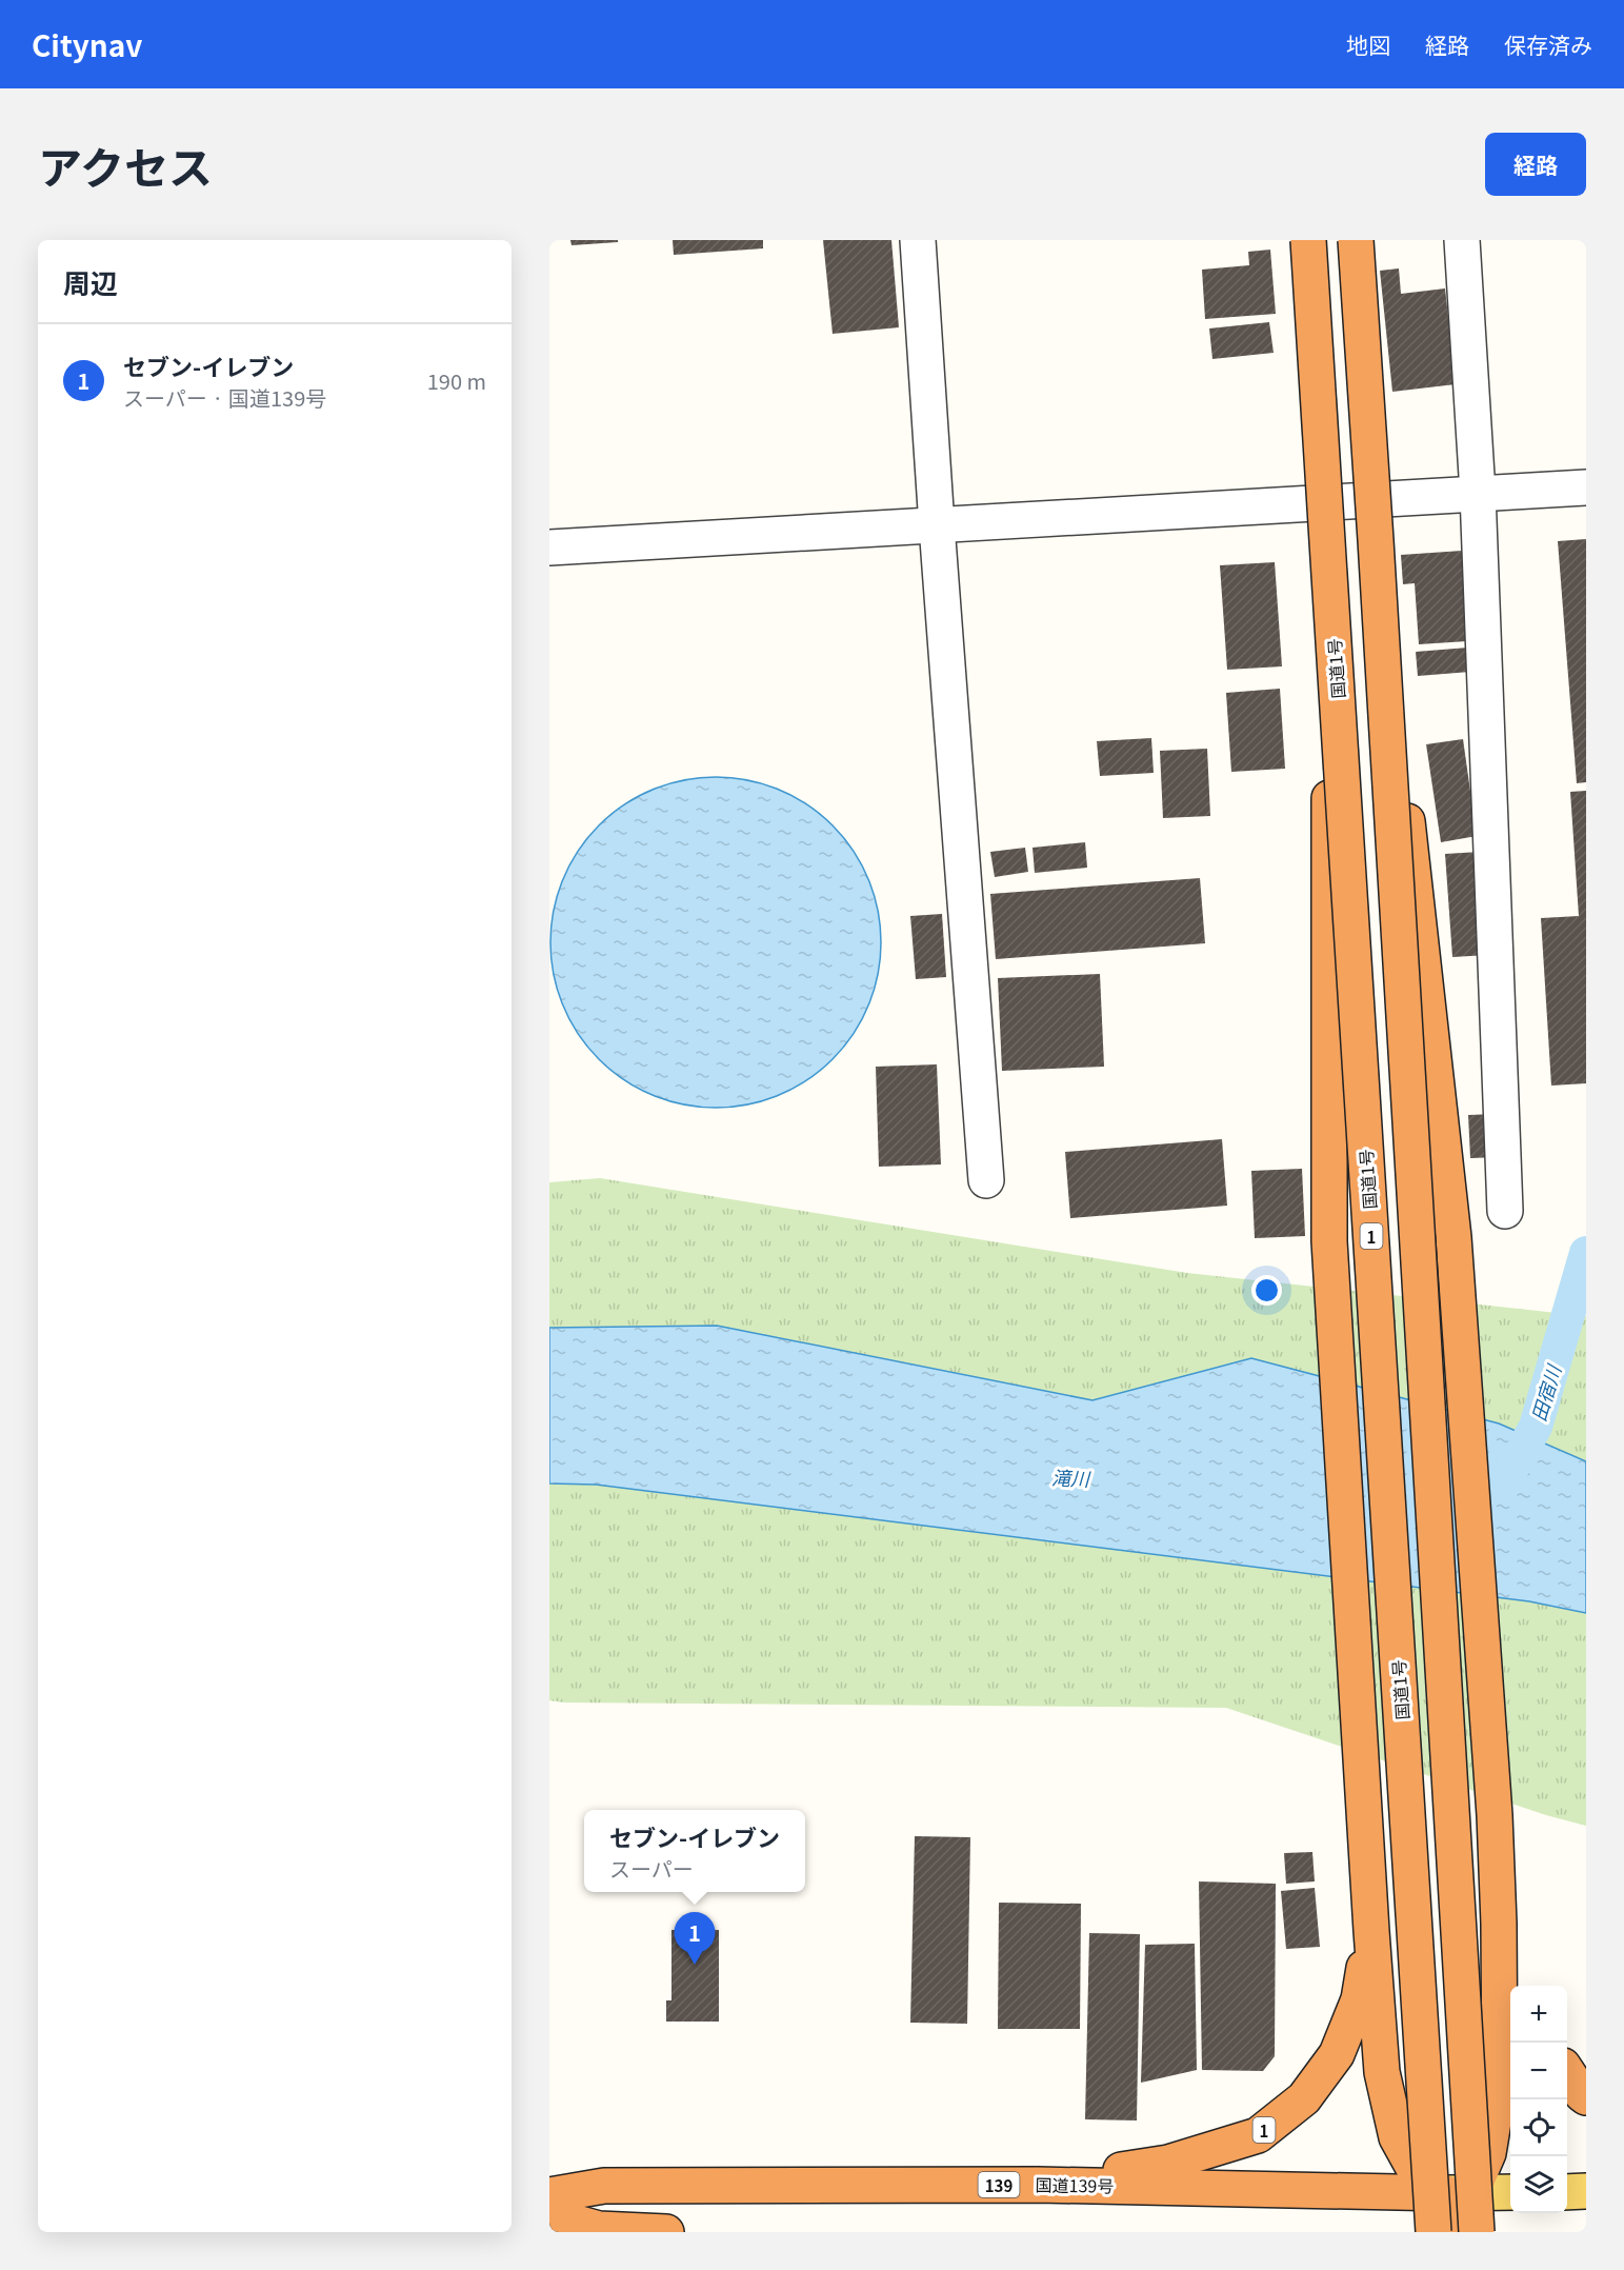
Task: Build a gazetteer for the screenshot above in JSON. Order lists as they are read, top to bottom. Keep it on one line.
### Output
{"streets":{"highway":["国道1号","1","139","国道139号"]},"crossings":[["国道1号","1"],["国道1号","国道139号"],["1","国道139号"]],"water":["田宿川","滝川"],"page":{"header":"Citynav","nav":["地図","経路","保存済み"],"title":"アクセス","buttons":"経路","heading":"周辺","list":[{"mark":"1","name":"セブン-イレブン","note":"スーパー · 国道139号","value":"190 m"}],"popup":["セブン-イレブン","スーパー"],"pins":"1","map_buttons":["+","−"]}}
